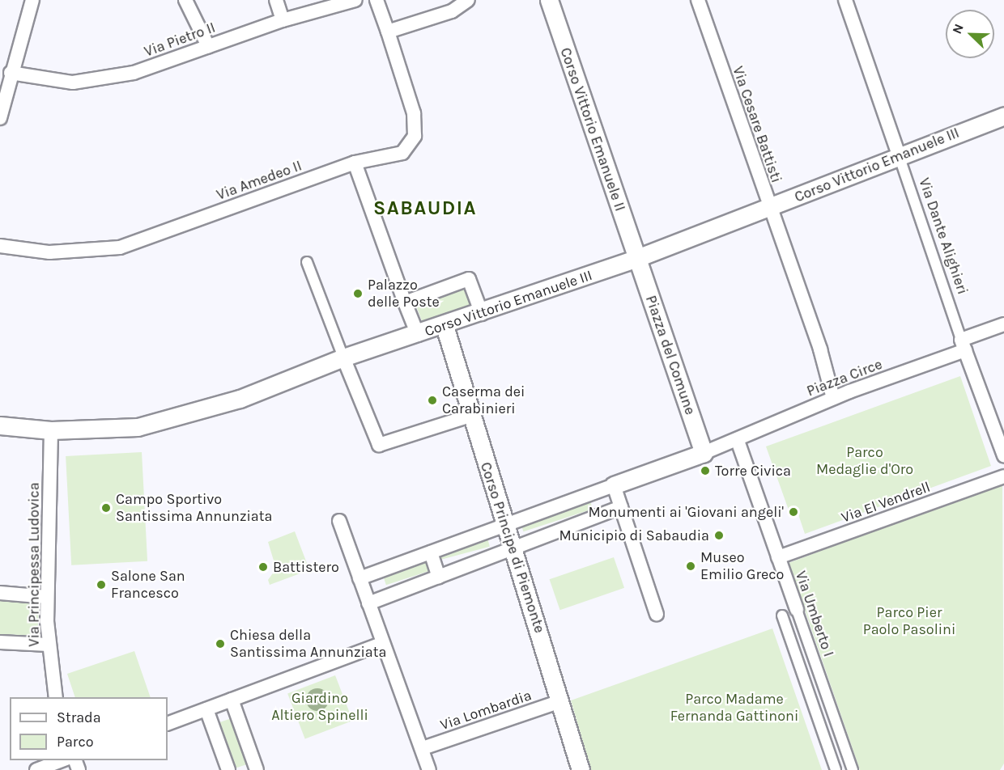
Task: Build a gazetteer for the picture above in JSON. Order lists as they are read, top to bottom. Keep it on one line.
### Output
{"streets":{"street":["Via Pietro II","Via Cesare Battisti","Corso Vittorio Emanuele II","Corso Vittorio Emanuele III","Via Amedeo II","Via Dante Alighieri","Piazza del Comune","Piazza Circe","Via El Vendrell","Corso Principe di Piemonte","Via Principessa Ludovica","Via Umberto I","Via Lombardia"]},"crossings":[["Via Cesare Battisti","Corso Vittorio Emanuele III"],["Via Cesare Battisti","Piazza Circe"],["Corso Vittorio Emanuele II","Corso Vittorio Emanuele III"],["Corso Vittorio Emanuele II","Piazza del Comune"],["Corso Vittorio Emanuele III","Via Dante Alighieri"],["Corso Vittorio Emanuele III","Piazza del Comune"],["Corso Vittorio Emanuele III","Corso Principe di Piemonte"],["Corso Vittorio Emanuele III","Via Principessa Ludovica"],["Via Dante Alighieri","Piazza Circe"],["Piazza Circe","Via Umberto I"],["Via El Vendrell","Via Umberto I"],["Corso Principe di Piemonte","Via Lombardia"]],"districts":["SABAUDIA"],"parks":["Parco Medaglie d'Oro","Parco Pier Paolo Pasolini","Giardino Altiero Spinelli","Parco Madame Fernanda Gattinoni"],"places":["Palazzo delle Poste","Caserma dei Carabinieri","Torre Civica","Campo Sportivo Santissima Annunziata","Monumenti ai 'Giovani angeli'","Municipio di Sabaudia","Museo Emilio Greco","Battistero","Salone San Francesco","Chiesa della Santissima Annunziata"],"legend":["Strada","Parco"],"north":"top left"}
